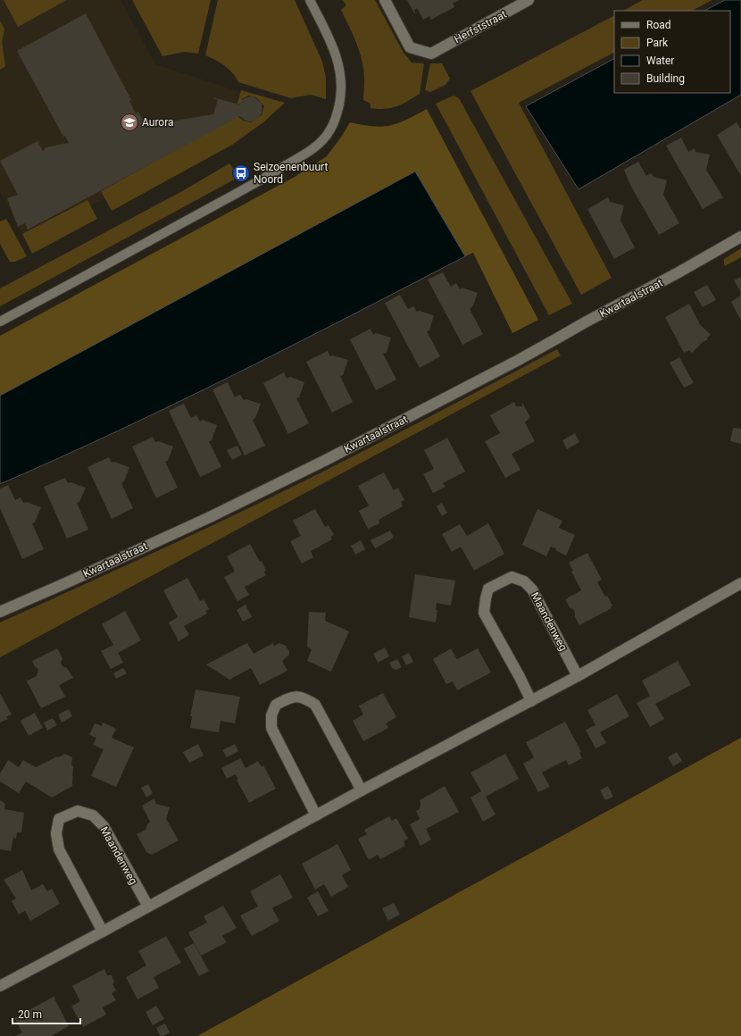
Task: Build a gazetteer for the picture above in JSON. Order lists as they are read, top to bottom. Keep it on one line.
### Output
{"streets":{"street":["Herfststraat","Kwartaalstraat","Maandenweg"]},"places":{"school or university":["Aurora"],"bus stop":["Seizoenenbuurt Noord"]},"legend":["Road","Park","Water","Building"],"scale_bar":"20 m"}
